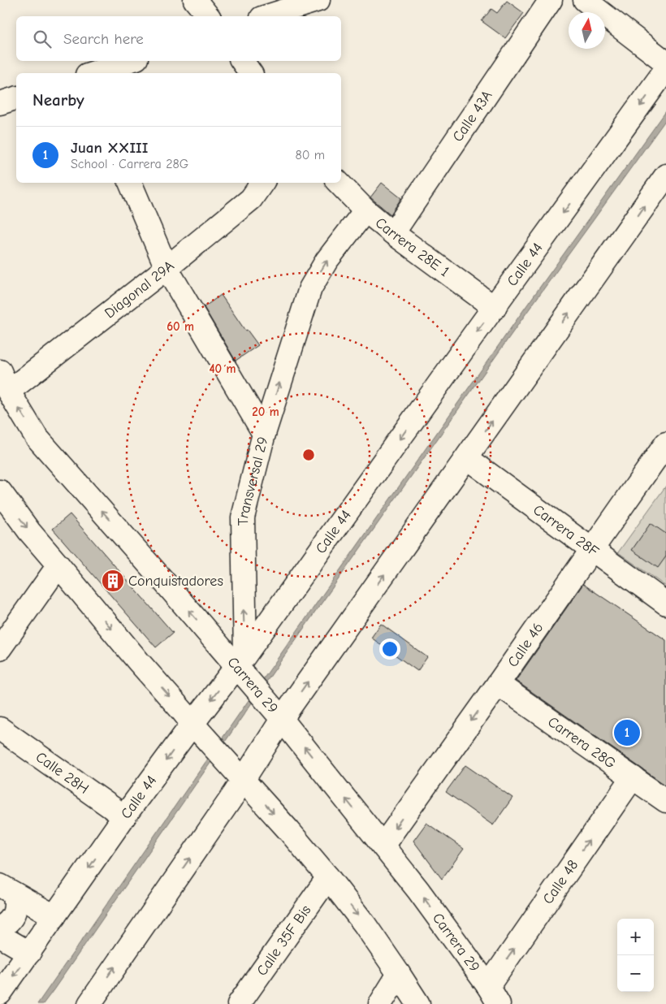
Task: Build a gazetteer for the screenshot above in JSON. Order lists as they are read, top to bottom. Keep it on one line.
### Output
{"streets":{"street":["Calle 43A","Carrera 28E 1","Calle 44","Diagonal 29A","Transversal 29","Carrera 28F","Calle 46","Carrera 29","Carrera 28G","Calle 28H","Calle 48","Calle 35F Bis"]},"crossings":[["Calle 43A","Carrera 28E 1"],["Carrera 28E 1","Calle 44"],["Carrera 28E 1","Transversal 29"],["Calle 44","Transversal 29"],["Calle 44","Carrera 29"],["Calle 44","Calle 28H"],["Diagonal 29A","Carrera 29"],["Transversal 29","Carrera 29"],["Carrera 28F","Calle 46"],["Calle 46","Carrera 29"],["Calle 46","Carrera 28G"],["Carrera 29","Calle 48"],["Carrera 28G","Calle 48"]],"one_way":["Calle 48"],"places":{"building":["Conquistadores"]},"north":"top","page":{"search":"Search here","heading":"Nearby","list":[{"mark":"1","name":"Juan XXIII","note":"School · Carrera 28G","value":"80 m"}],"pins":"1","map_buttons":["+","−"]},"rings":["60 m","40 m","20 m"]}
